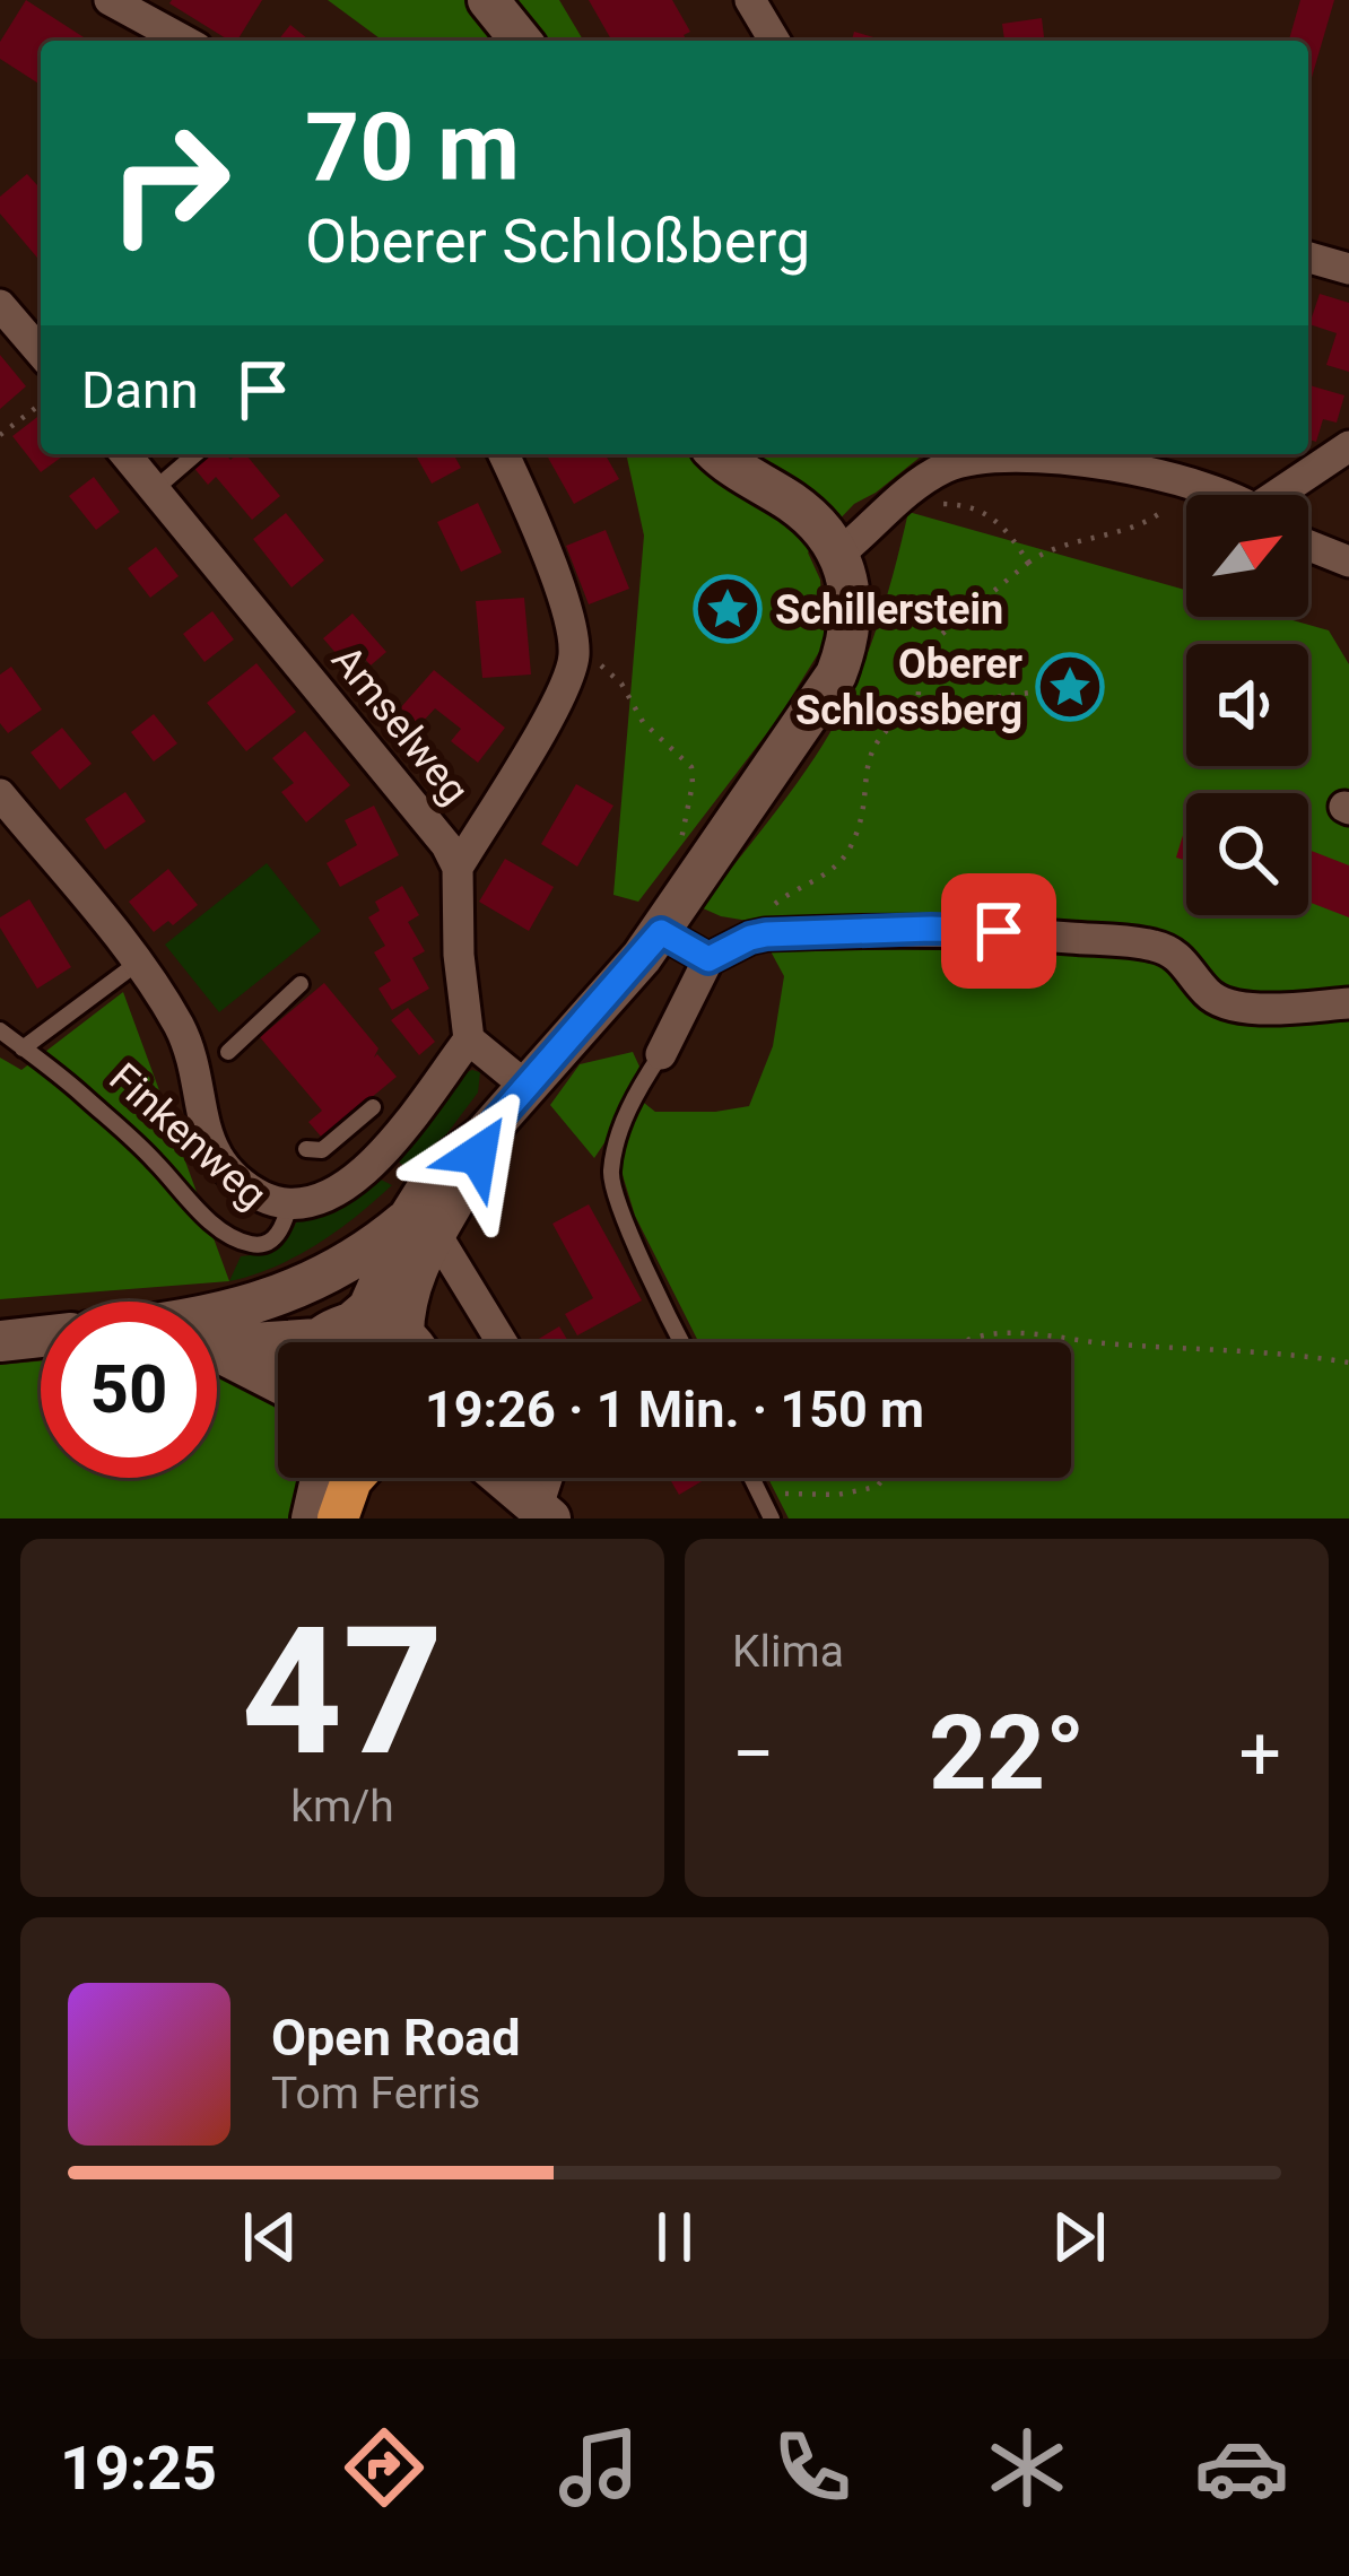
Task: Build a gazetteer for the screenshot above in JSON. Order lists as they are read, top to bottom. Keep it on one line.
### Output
{"streets":{"street":["Amselweg","Finkenweg"]},"crossings":[["Amselweg","Finkenweg"]],"places":{"place":["Schillerstein","Oberer Schlossberg"]},"north":"top right","page":{"turn":["70 m","Oberer Schloßberg"],"then":"Dann","limit":"50","trip":"19:26 · 1 Min. · 150 m","tile":[["47","km/h"],"Klima"],"heat":["−","22°","+"],"song":["Open Road","Tom Ferris"],"tabs":"19:25"}}
